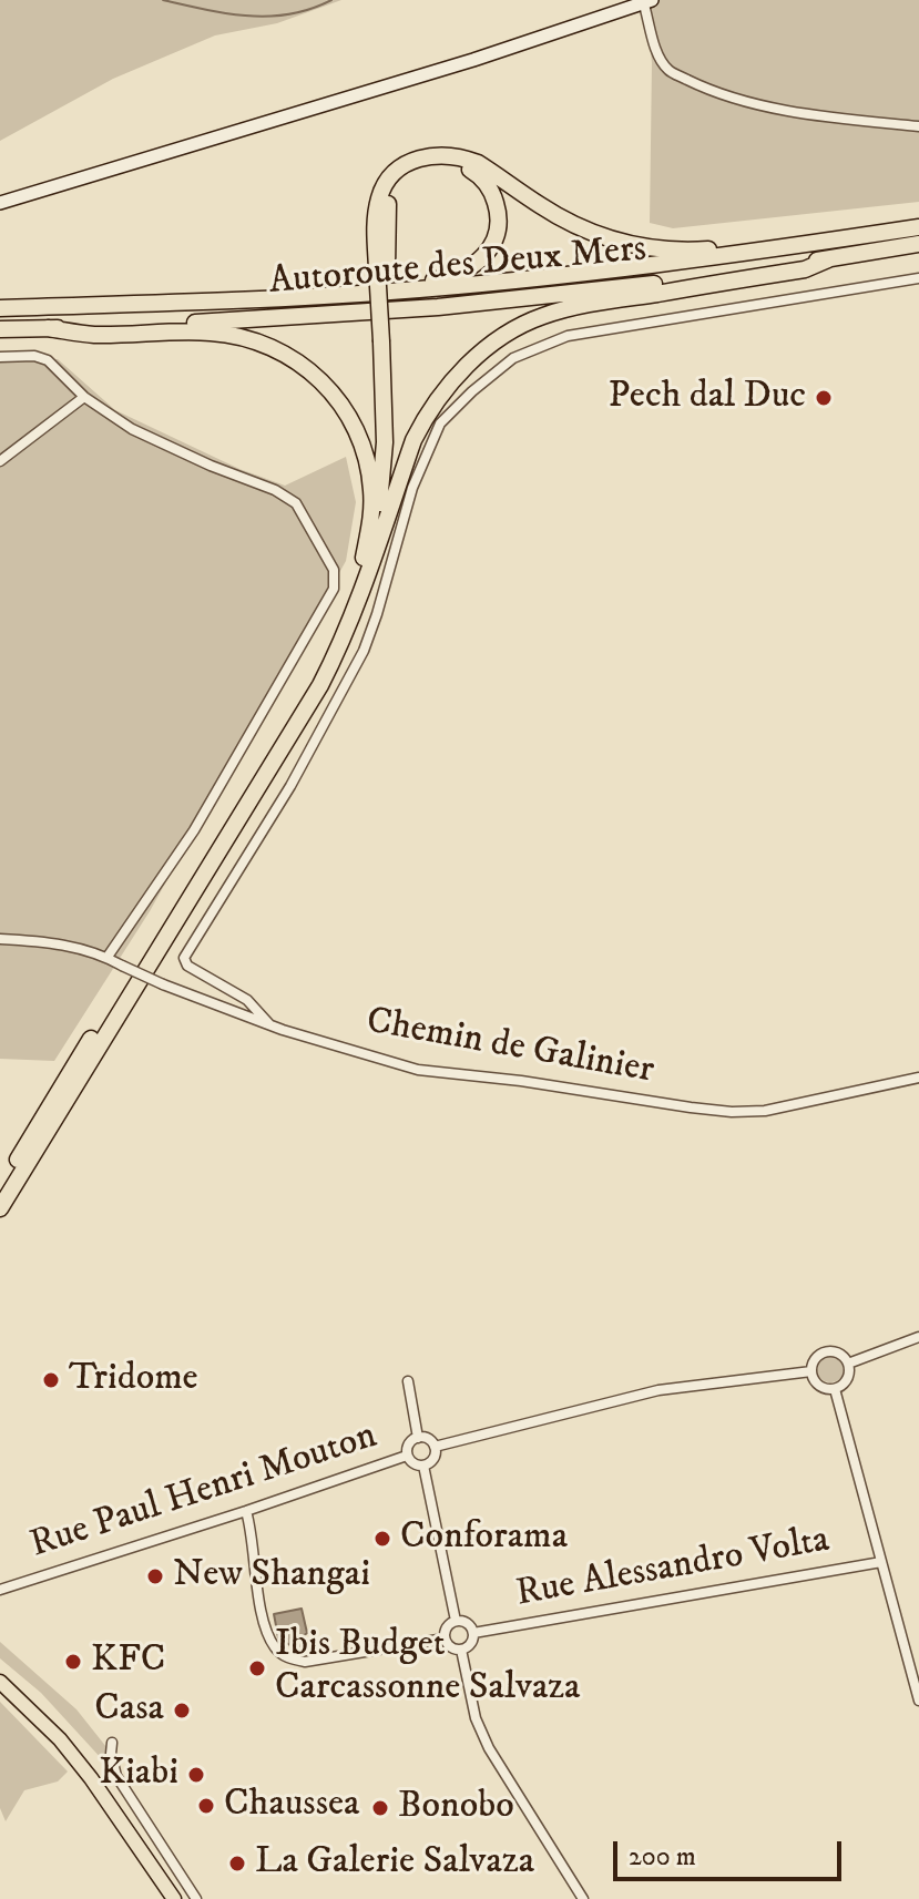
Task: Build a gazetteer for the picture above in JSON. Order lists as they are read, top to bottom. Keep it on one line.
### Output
{"streets":{"highway":["Autoroute des Deux Mers"],"street":["Chemin de Galinier","Rue Paul Henri Mouton","Rue Alessandro Volta"]},"places":["Pech dal Duc","Tridome","Conforama","New Shangai","KFC","Ibis Budget Carcassonne Salvaza","Casa","Kiabi","Chaussea","Bonobo","La Galerie Salvaza"],"scale_bar":"200 m"}
